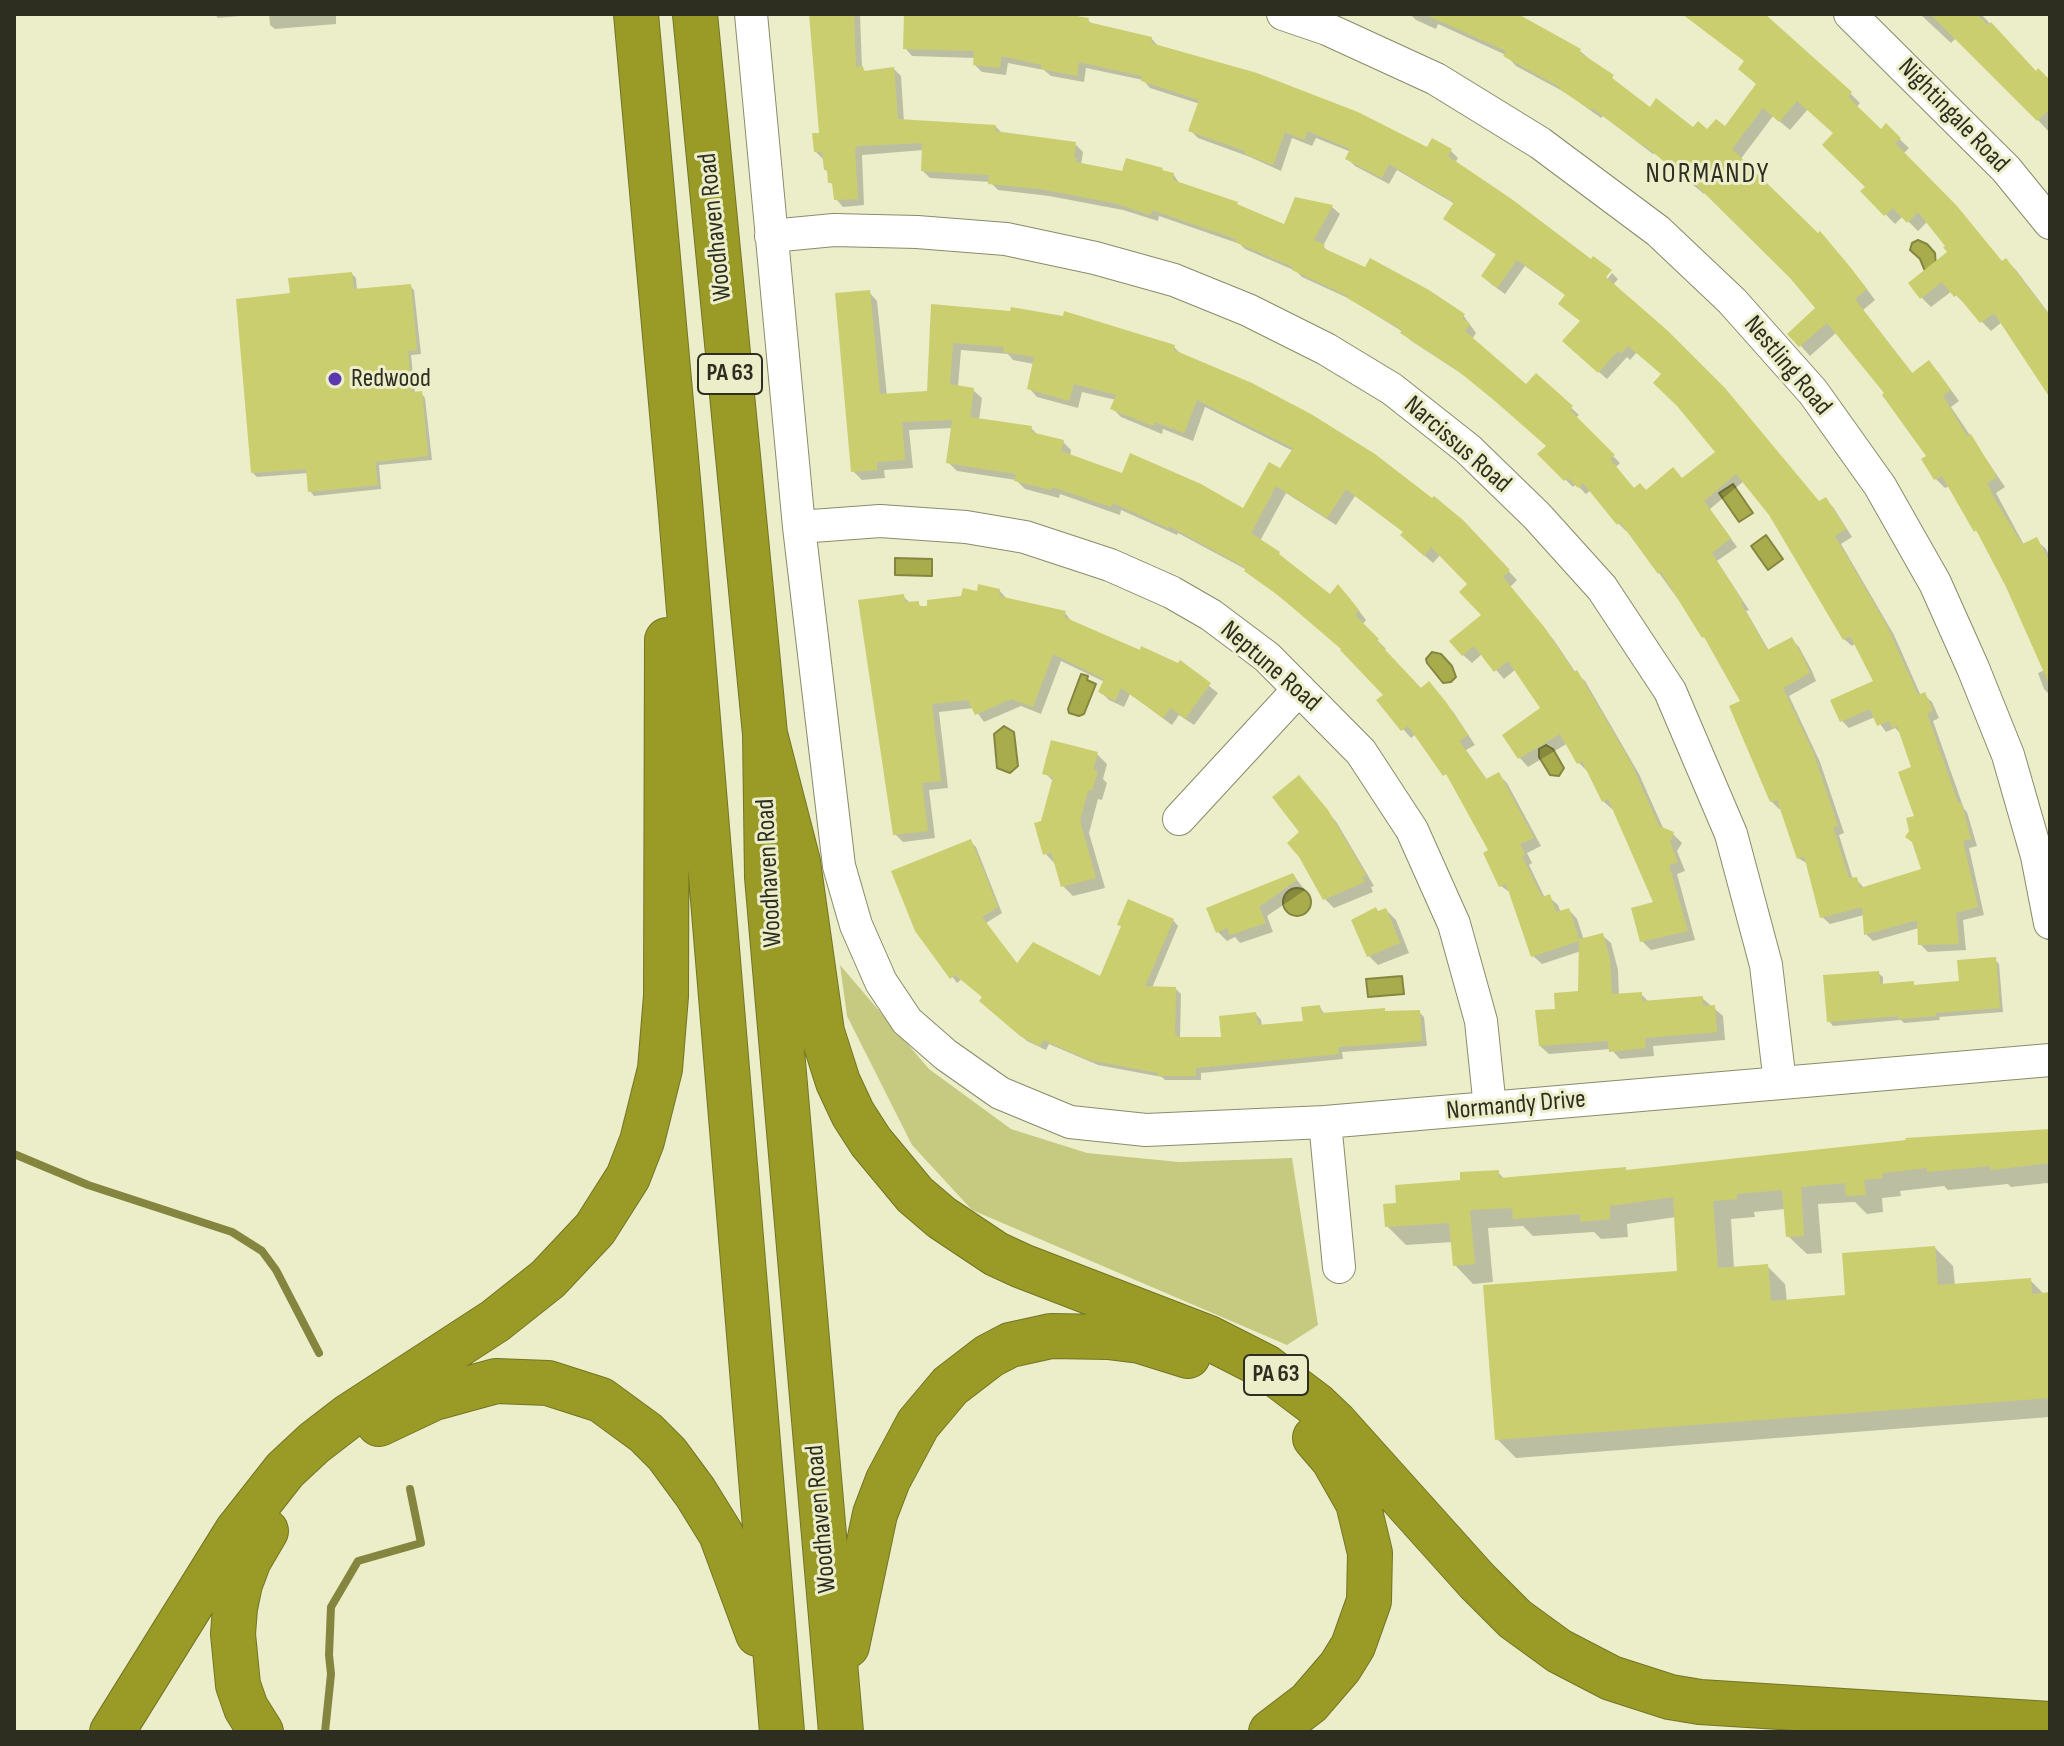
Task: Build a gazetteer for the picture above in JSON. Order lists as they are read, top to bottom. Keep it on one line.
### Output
{"streets":{"highway":["Woodhaven Road","PA 63"],"street":["Nightingale Road","Nestling Road","Narcissus Road","Neptune Road","Normandy Drive"]},"crossings":[["Woodhaven Road","PA 63"],["Woodhaven Road","Narcissus Road"],["Woodhaven Road","Neptune Road"],["Woodhaven Road","Normandy Drive"],["Narcissus Road","Normandy Drive"],["Neptune Road","Normandy Drive"]],"districts":["NORMANDY"],"places":["Redwood"]}
